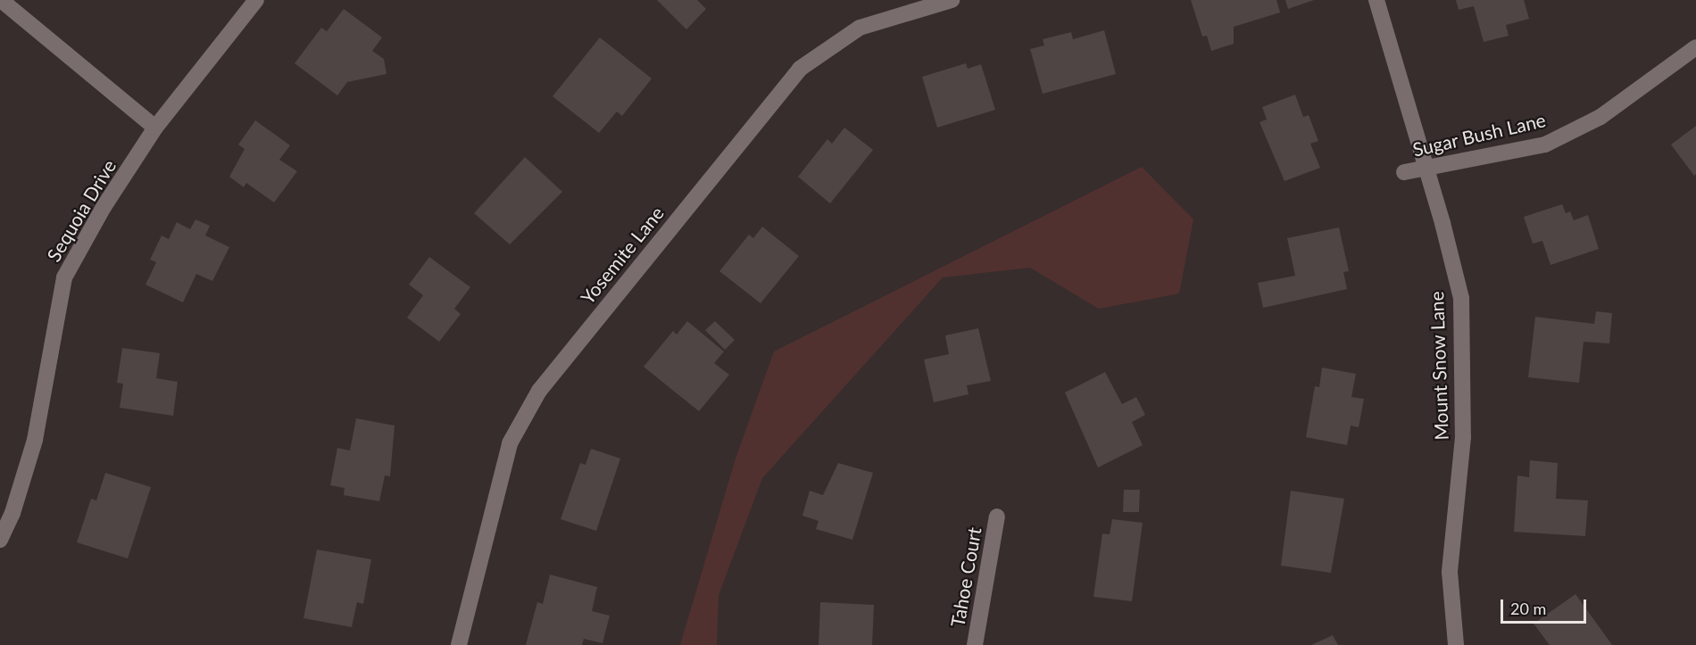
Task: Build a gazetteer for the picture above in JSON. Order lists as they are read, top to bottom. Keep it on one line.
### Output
{"streets":{"street":["Sugar Bush Lane","Sequoia Drive","Yosemite Lane","Mount Snow Lane","Tahoe Court"]},"crossings":[["Sugar Bush Lane","Mount Snow Lane"]],"scale_bar":"20 m"}
